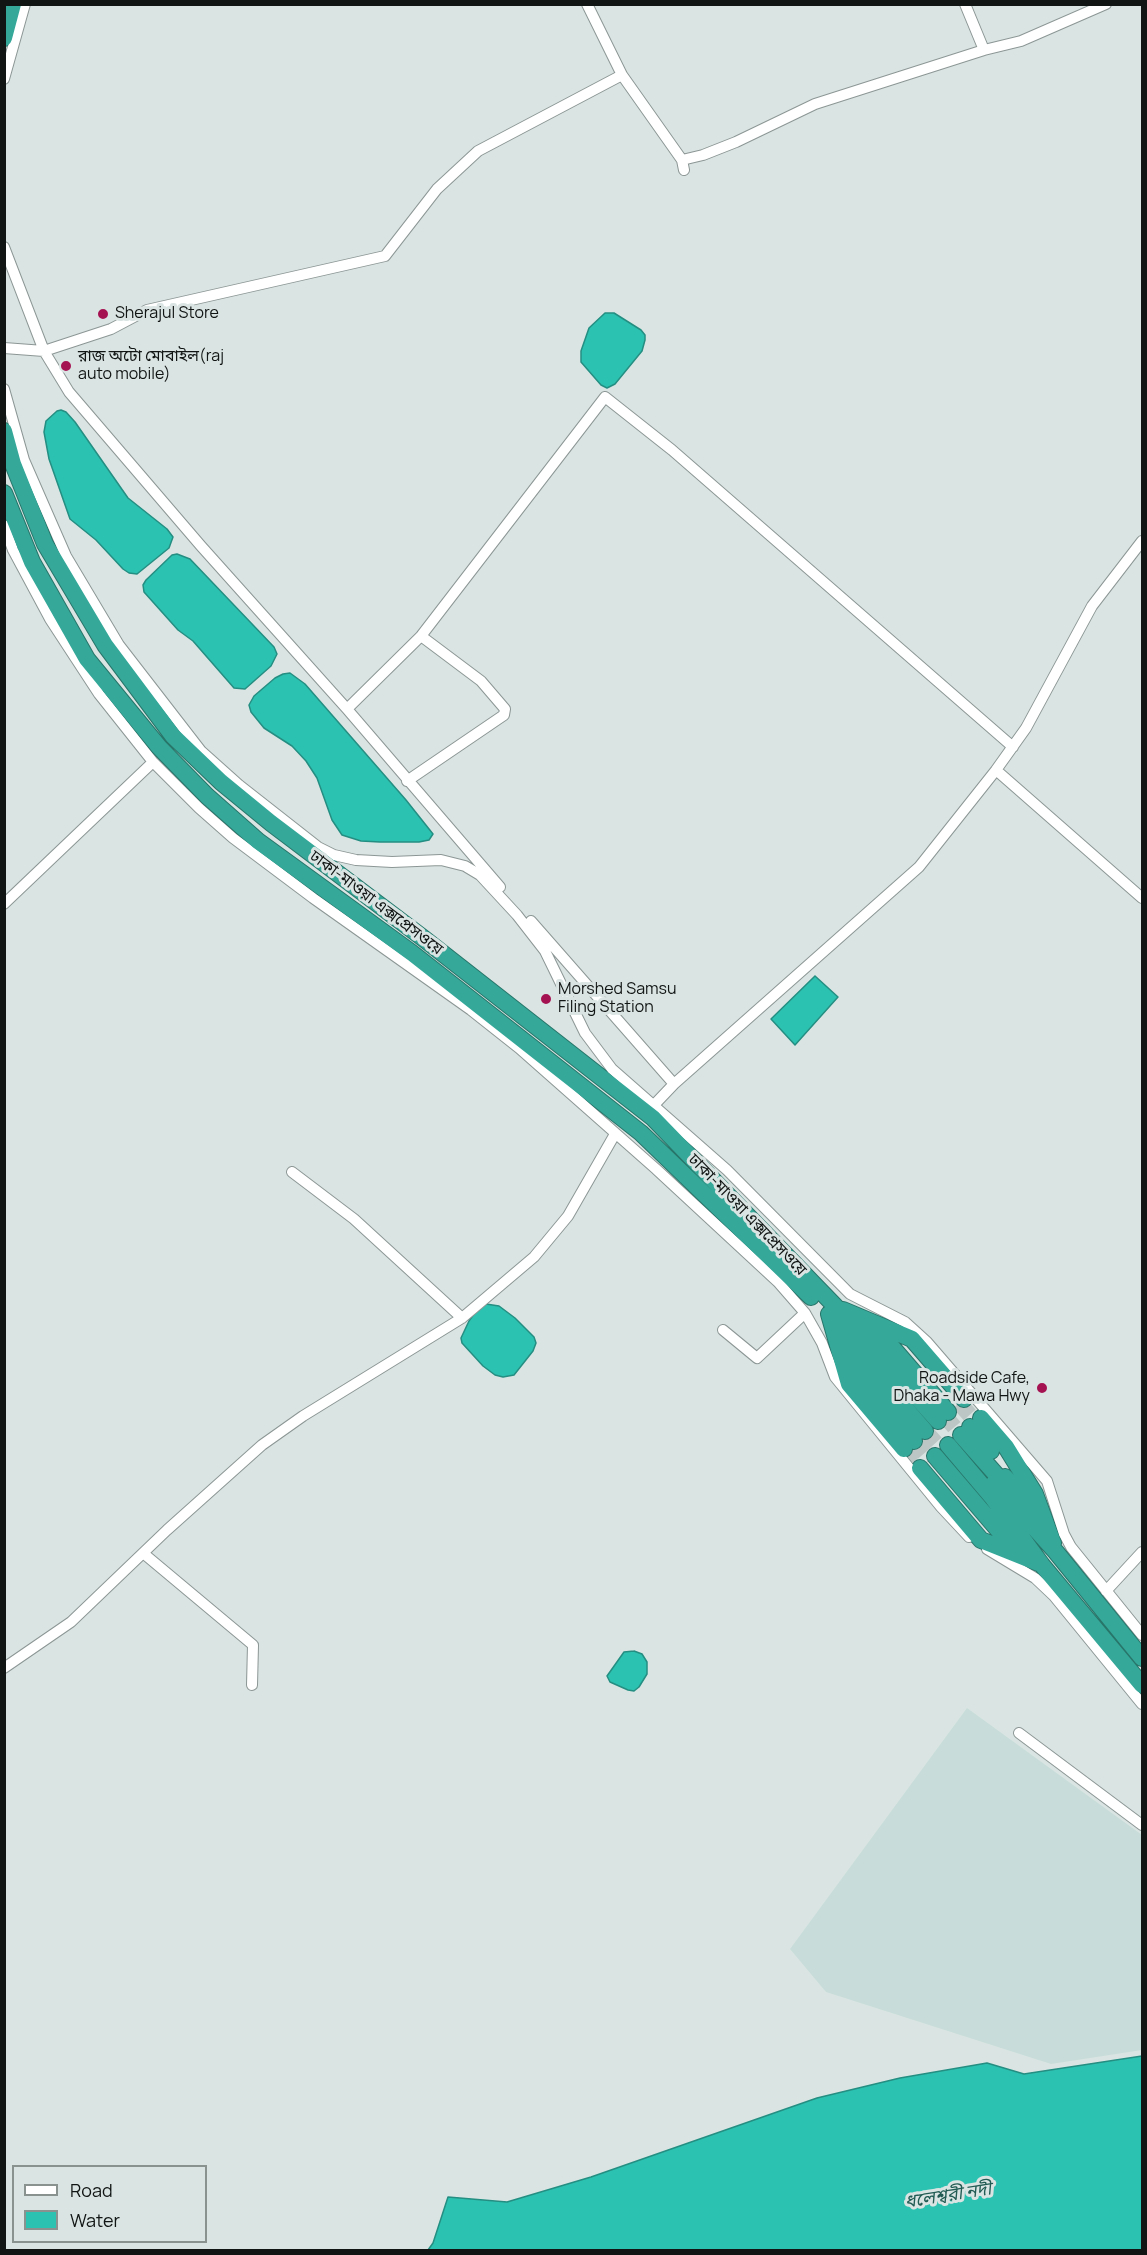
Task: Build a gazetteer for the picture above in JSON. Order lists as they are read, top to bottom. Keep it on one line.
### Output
{"streets":{"highway":["ঢাকা-মাওয়া এক্সপ্রেসওয়ে"]},"water":["ধলেশ্বরী নদী"],"places":["Sherajul Store","রাজ অটো মোবাইল(raj auto mobile)","Morshed Samsu Filing Station","Roadside Cafe, Dhaka - Mawa Hwy"],"legend":["Road","Water"]}
